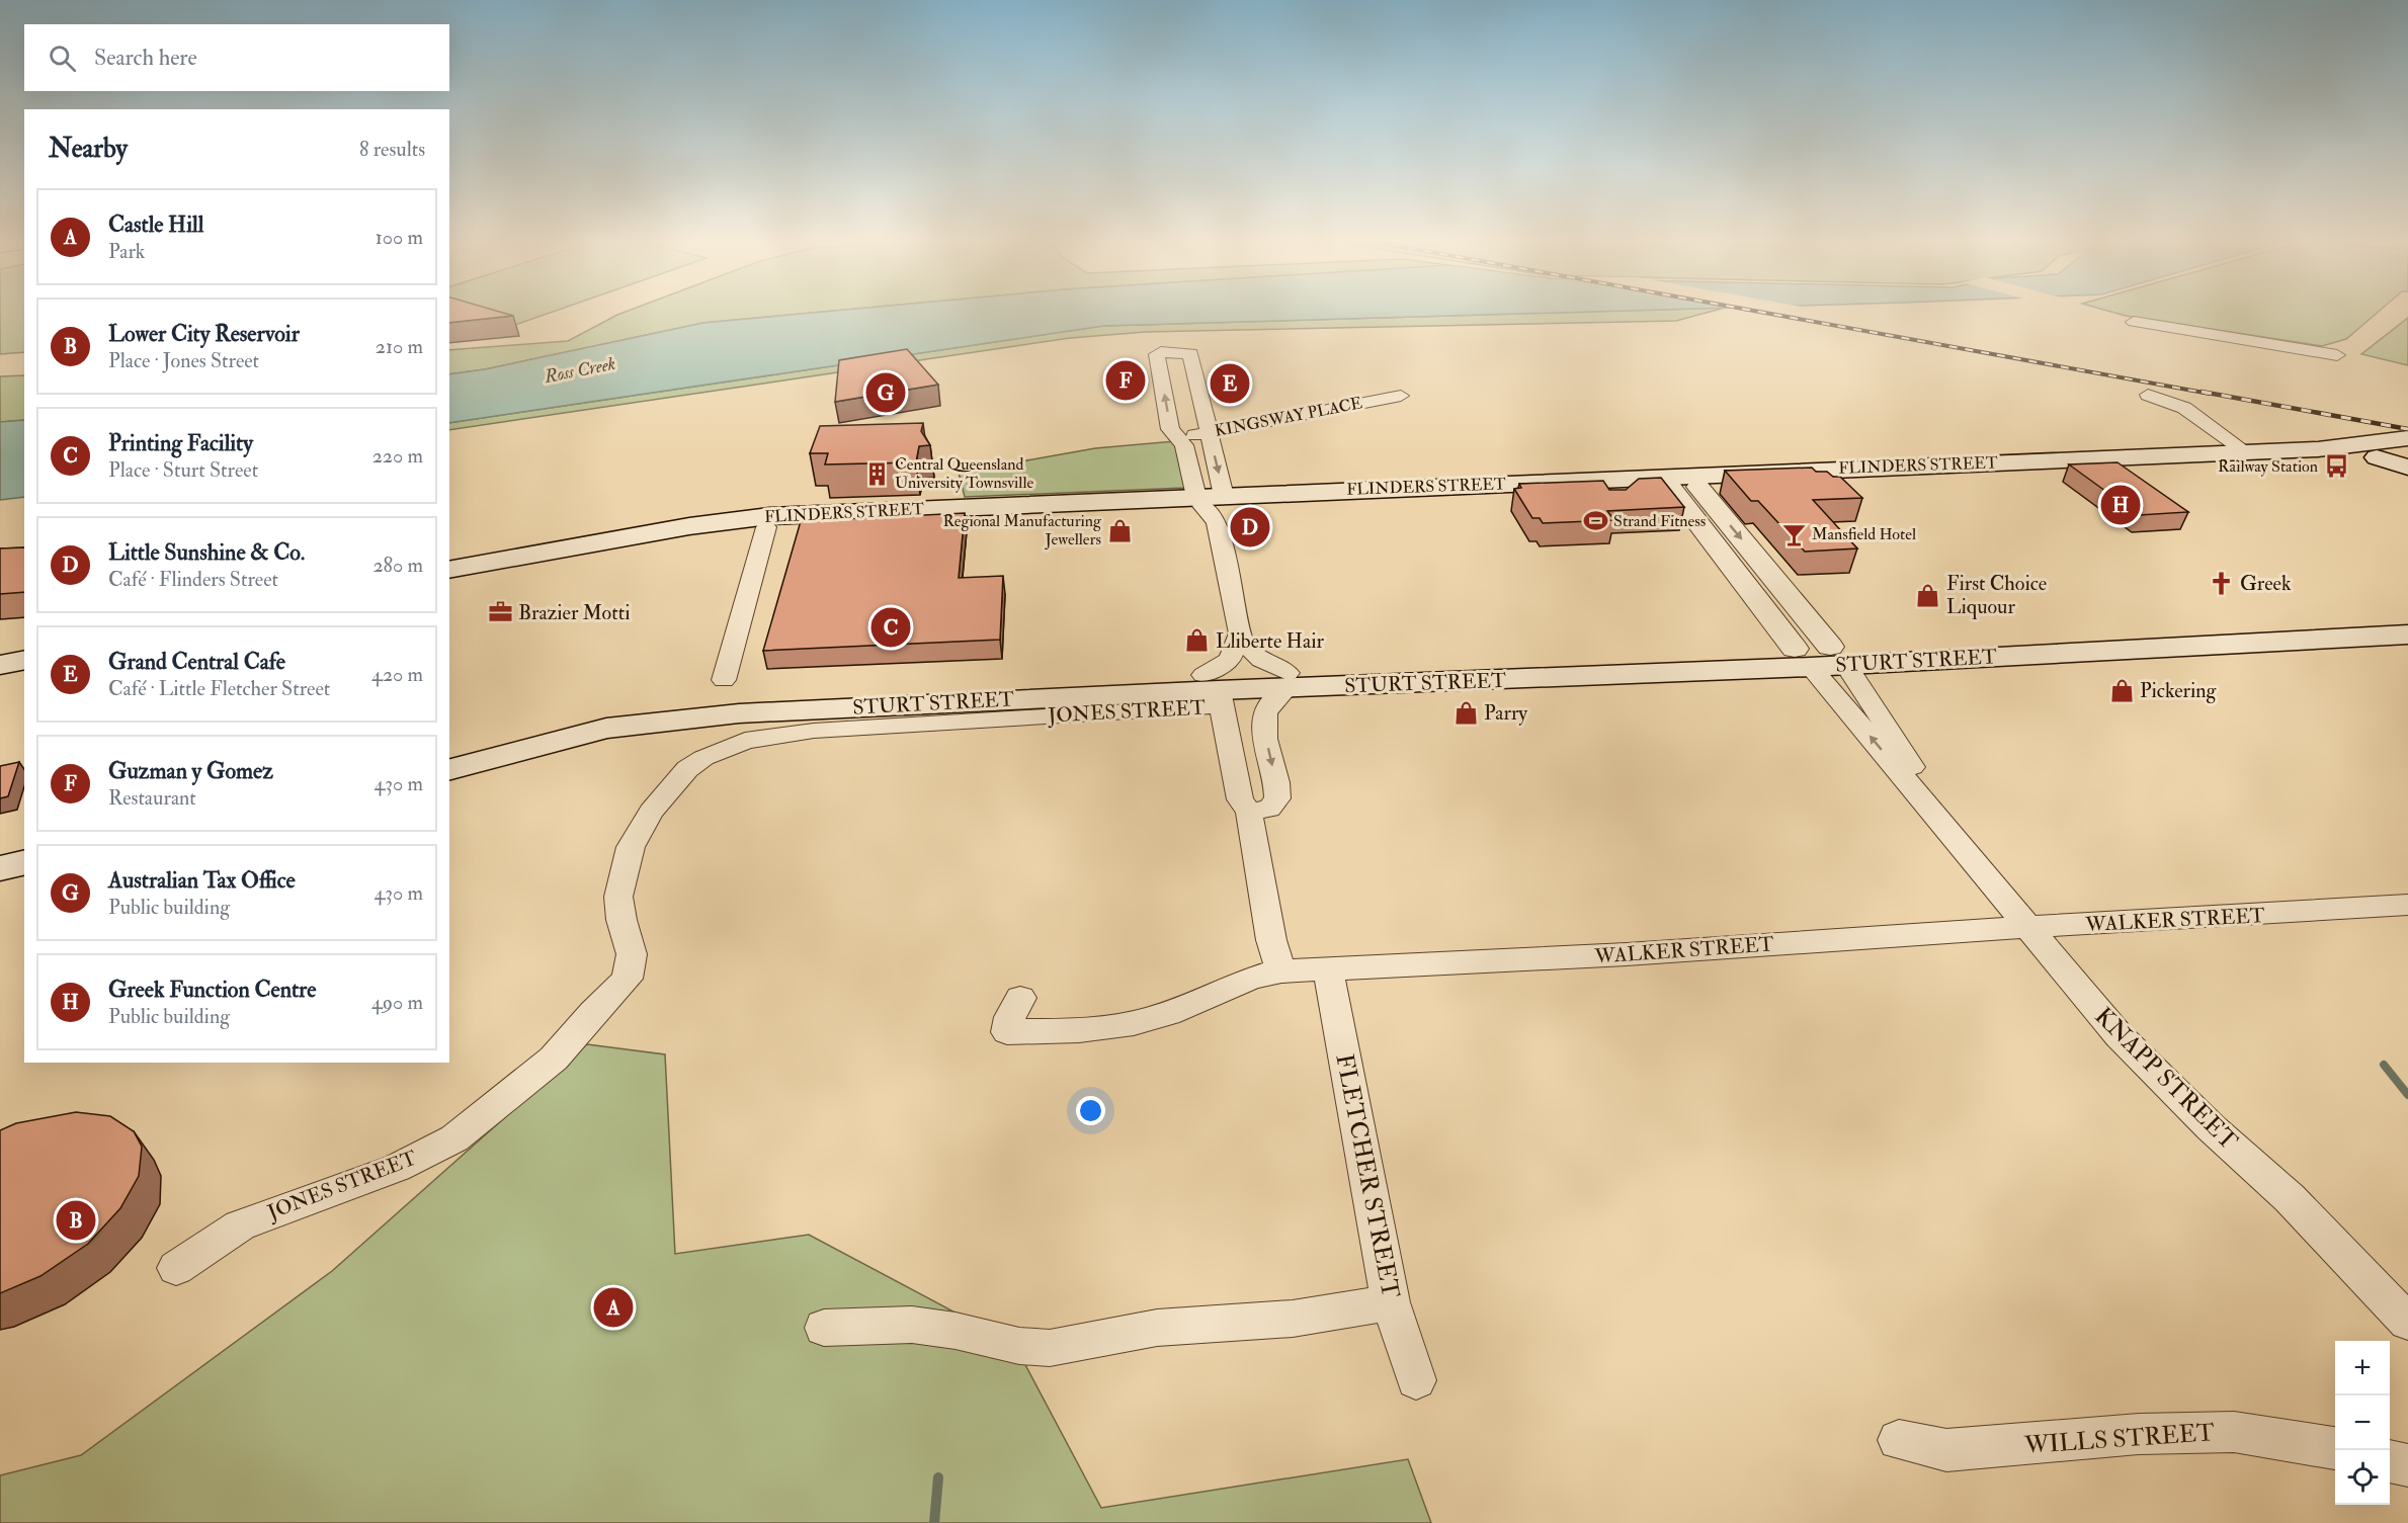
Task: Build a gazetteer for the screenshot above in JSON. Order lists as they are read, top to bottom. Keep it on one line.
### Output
{"streets":{"main road":["FLINDERS STREET","STURT STREET"],"street":["KINGSWAY PLACE","JONES STREET","WALKER STREET","KNAPP STREET","FLETCHER STREET","WILLS STREET"]},"crossings":[["FLINDERS STREET","KNAPP STREET"],["STURT STREET","JONES STREET"],["STURT STREET","KNAPP STREET"],["WALKER STREET","KNAPP STREET"],["WALKER STREET","FLETCHER STREET"]],"water":["Ross Creek"],"places":{"bus stop":["Railway Station"],"building":["Central Queensland University Townsville"],"sports":["Strand Fitness"],"shop":["Regional Manufacturing Jewellers","First Choice Liquour","Lliberte Hair","Pickering","Parry"],"bar":["Mansfield Hotel"],"church":["Greek"],"office":["Brazier Motti"]},"page":{"search":"Search here","heading":["Nearby","8 results"],"list":[{"mark":"A","name":"Castle Hill","note":"Park","value":"100 m"},{"mark":"B","name":"Lower City Reservoir","note":"Place · Jones Street","value":"210 m"},{"mark":"C","name":"Printing Facility","note":"Place · Sturt Street","value":"220 m"},{"mark":"D","name":"Little Sunshine & Co.","note":"Café · Flinders Street","value":"280 m"},{"mark":"E","name":"Grand Central Cafe","note":"Café · Little Fletcher Street","value":"420 m"},{"mark":"F","name":"Guzman y Gomez","note":"Restaurant","value":"430 m"},{"mark":"G","name":"Australian Tax Office","note":"Public building","value":"430 m"},{"mark":"H","name":"Greek Function Centre","note":"Public building","value":"490 m"}],"pins":["F","E","G","H","D","C","B","A"],"map_buttons":["+","−"]}}
